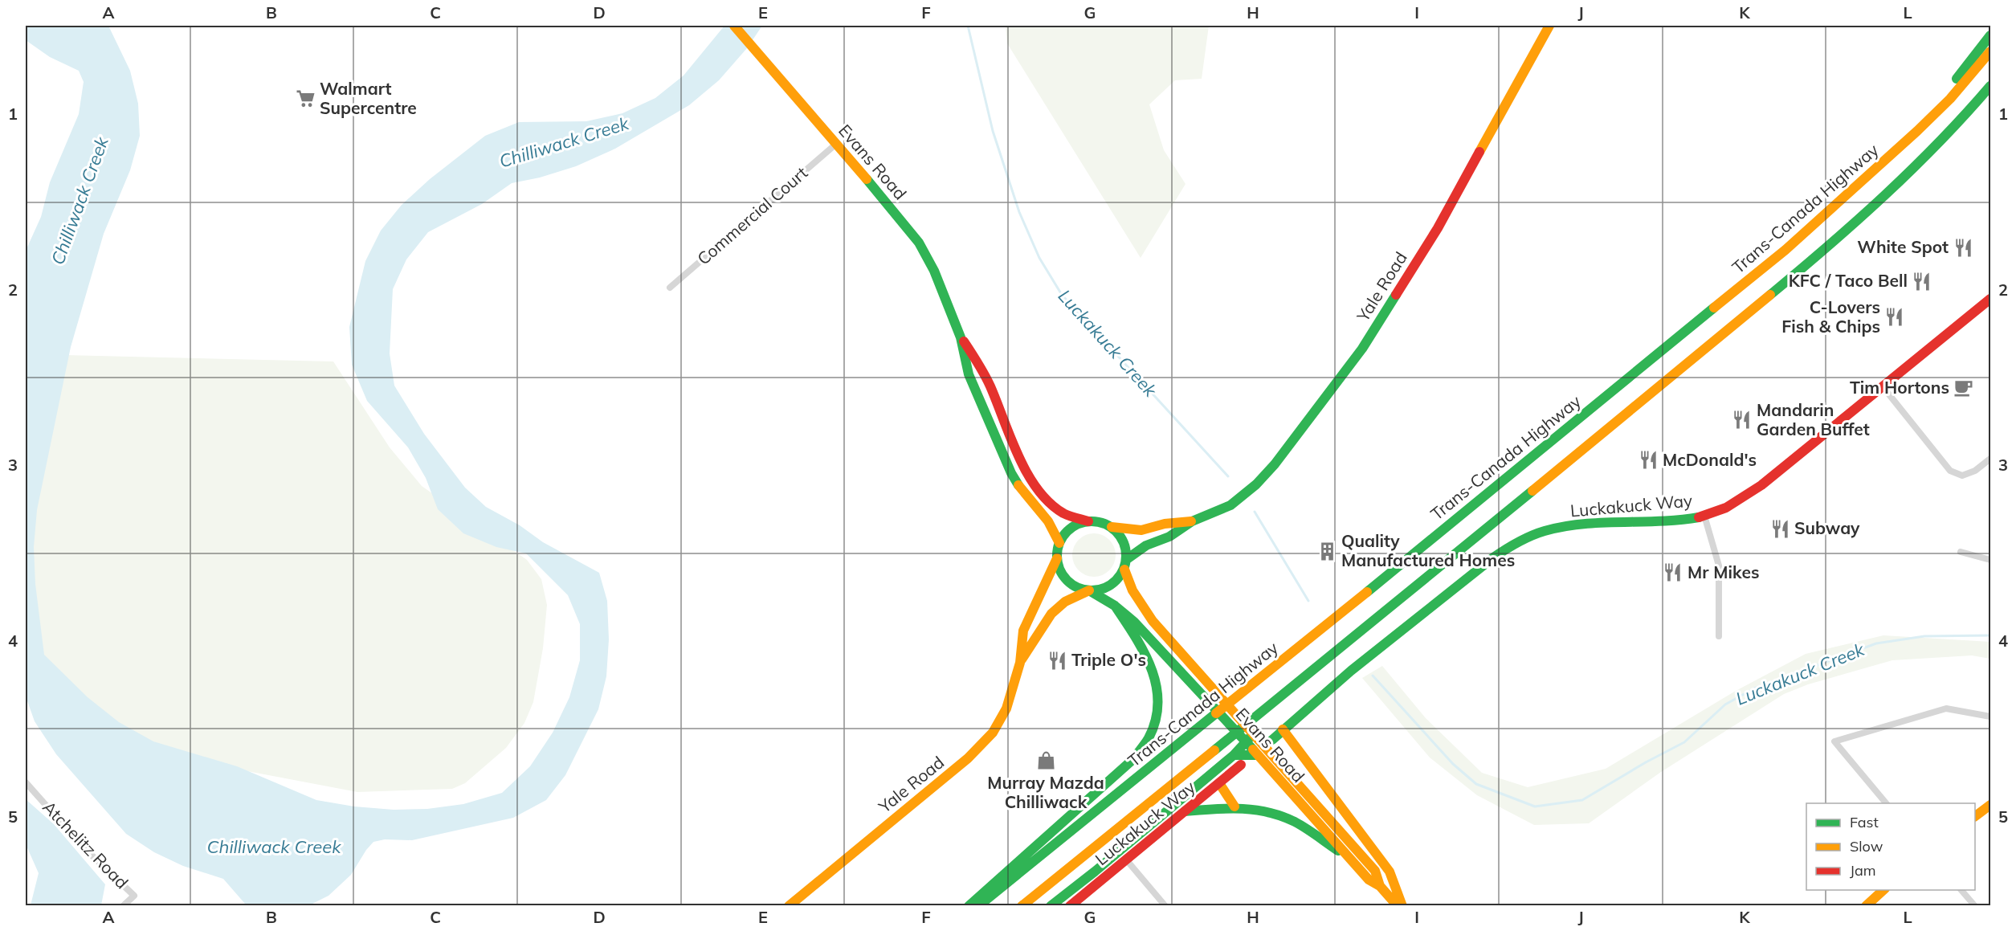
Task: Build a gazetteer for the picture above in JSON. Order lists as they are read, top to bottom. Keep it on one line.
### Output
{"streets":{"main road":["Evans Road","Trans-Canada Highway","Yale Road","Luckakuck Way"],"street":["Commercial Court","Atchelitz Road"]},"crossings":[["Evans Road","Commercial Court"],["Evans Road","Yale Road"]],"water":["Chilliwack Creek","Luckakuck Creek"],"places":{"supermarket":["Walmart Supercentre"],"restaurant":["White Spot","KFC / Taco Bell","C-Lovers Fish & Chips","Mandarin Garden Buffet","McDonald's","Subway","Mr Mikes","Triple O's"],"cafe":["Tim Hortons"],"building":["Quality Manufactured Homes"],"shop":["Murray Mazda Chilliwack"]},"legend":["Fast","Slow","Jam"],"grid":{"columns":["A","B","C","D","E","F","G","H","I","J","K","L"],"rows":["1","2","3","4","5"]}}
